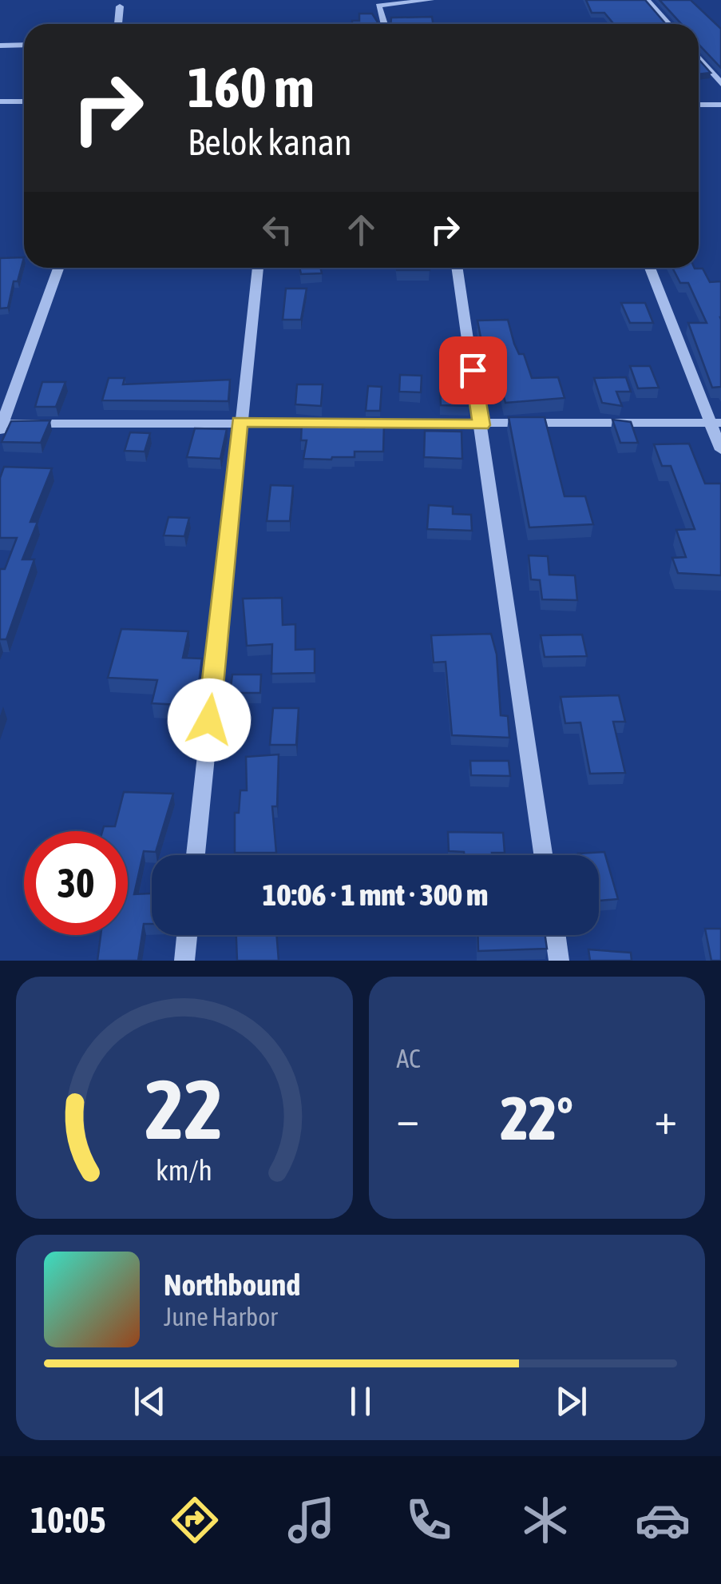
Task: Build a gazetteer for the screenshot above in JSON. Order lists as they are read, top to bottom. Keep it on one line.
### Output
{"page":{"turn":["160 m","Belok kanan"],"limit":"30","trip":"10:06 · 1 mnt · 300 m","tile":"AC","heat":["−","22°","+"],"song":["Northbound","June Harbor"],"tabs":"10:05","gauge":["22","km/h"]}}
